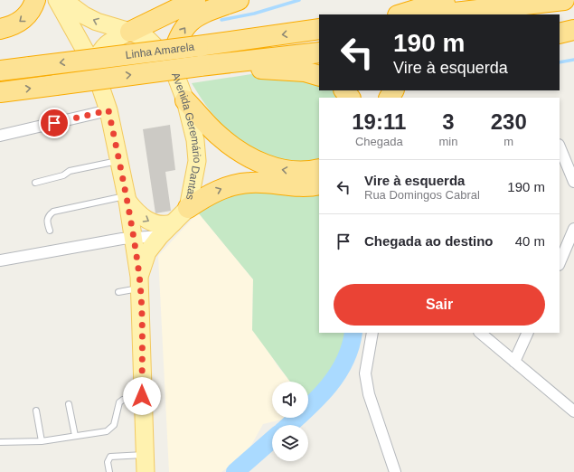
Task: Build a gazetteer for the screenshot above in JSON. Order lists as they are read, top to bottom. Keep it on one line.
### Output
{"streets":{"highway":["Linha Amarela"],"main road":["Avenida Geremário Dantas"]},"page":{"turn":["190 m","Vire à esquerda"],"eta":["19:11","Chegada","3","min","230","m"],"list":[{"name":"Vire à esquerda","note":"Rua Domingos Cabral","value":"190 m"},{"name":"Chegada ao destino","value":"40 m"}],"buttons":"Sair"}}
